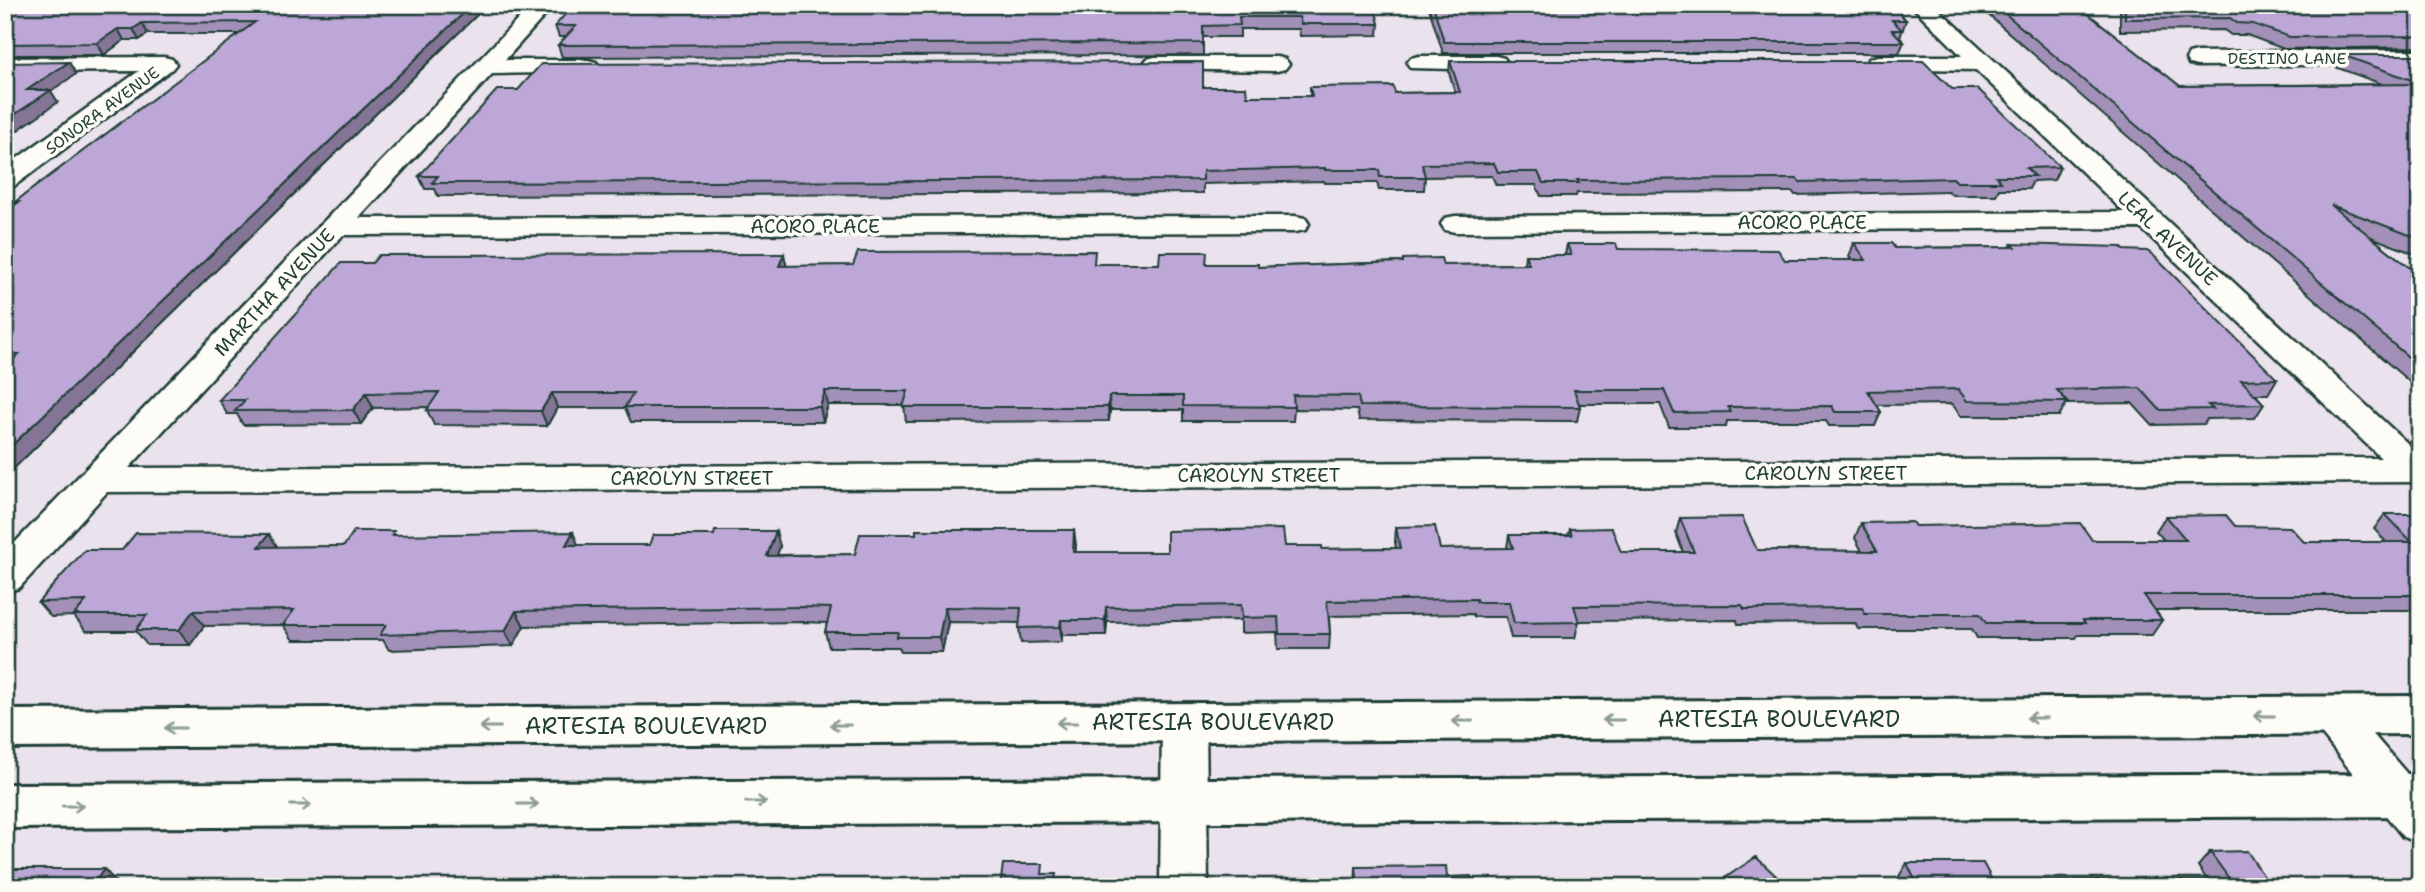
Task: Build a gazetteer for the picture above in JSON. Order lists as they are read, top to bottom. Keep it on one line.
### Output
{"streets":{"main road":["ARTESIA BOULEVARD"],"street":["DESTINO LANE","SONORA AVENUE","ACORO PLACE","LEAL AVENUE","MARTHA AVENUE","CAROLYN STREET"]},"crossings":[["ACORO PLACE","LEAL AVENUE"],["ACORO PLACE","MARTHA AVENUE"],["LEAL AVENUE","CAROLYN STREET"],["MARTHA AVENUE","CAROLYN STREET"]]}
